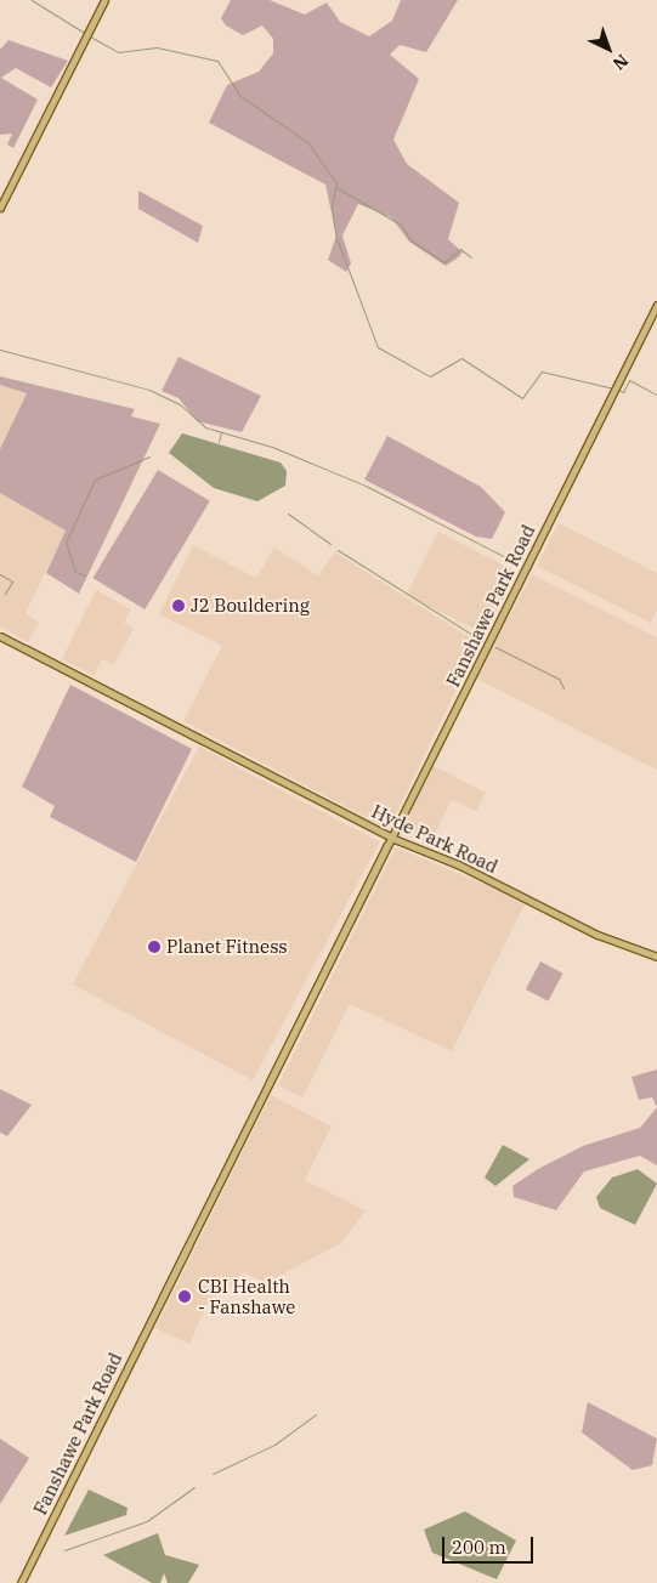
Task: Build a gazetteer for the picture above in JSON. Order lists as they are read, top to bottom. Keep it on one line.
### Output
{"streets":{"main road":["Fanshawe Park Road","Hyde Park Road"]},"crossings":[["Fanshawe Park Road","Hyde Park Road"]],"places":["J2 Bouldering","Planet Fitness","CBI Health - Fanshawe"],"scale_bar":"200 m","north":"bottom right"}
